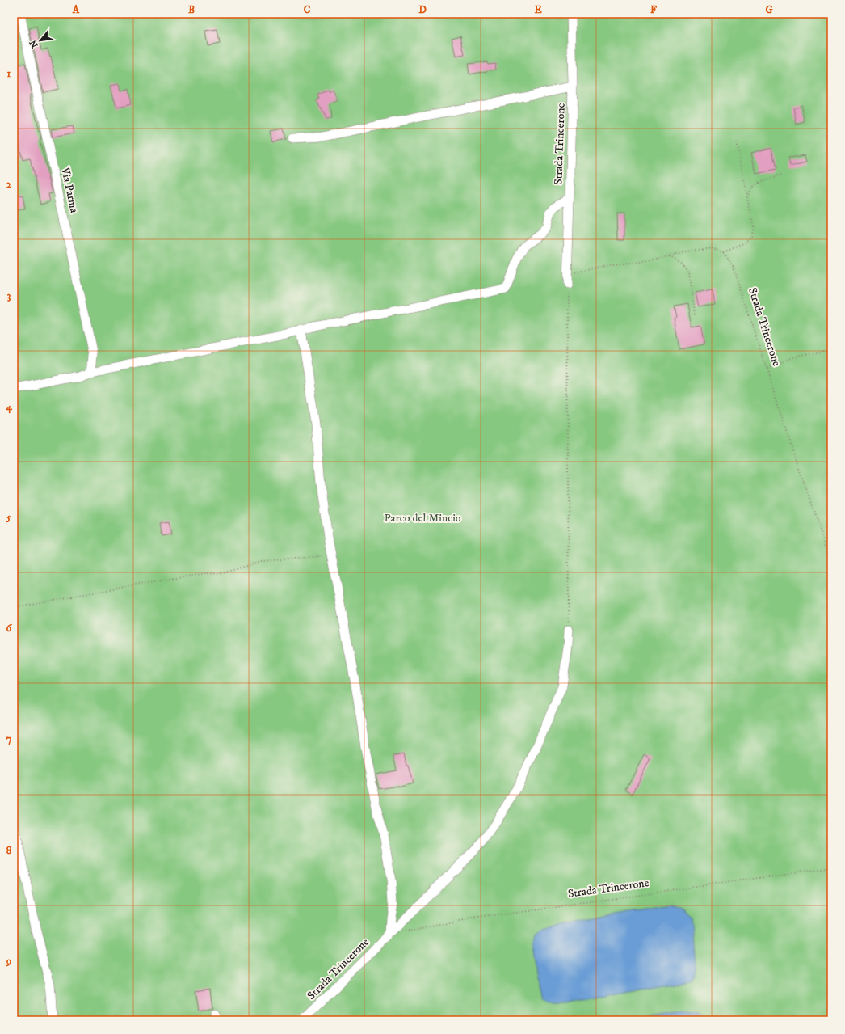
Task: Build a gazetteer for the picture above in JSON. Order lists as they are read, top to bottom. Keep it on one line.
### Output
{"streets":{"street":["Strada Trincerone","Via Parma"]},"parks":["Parco del Mincio"],"north":"bottom left","grid":{"columns":["A","B","C","D","E","F","G"],"rows":["1","2","3","4","5","6","7","8","9"]}}
